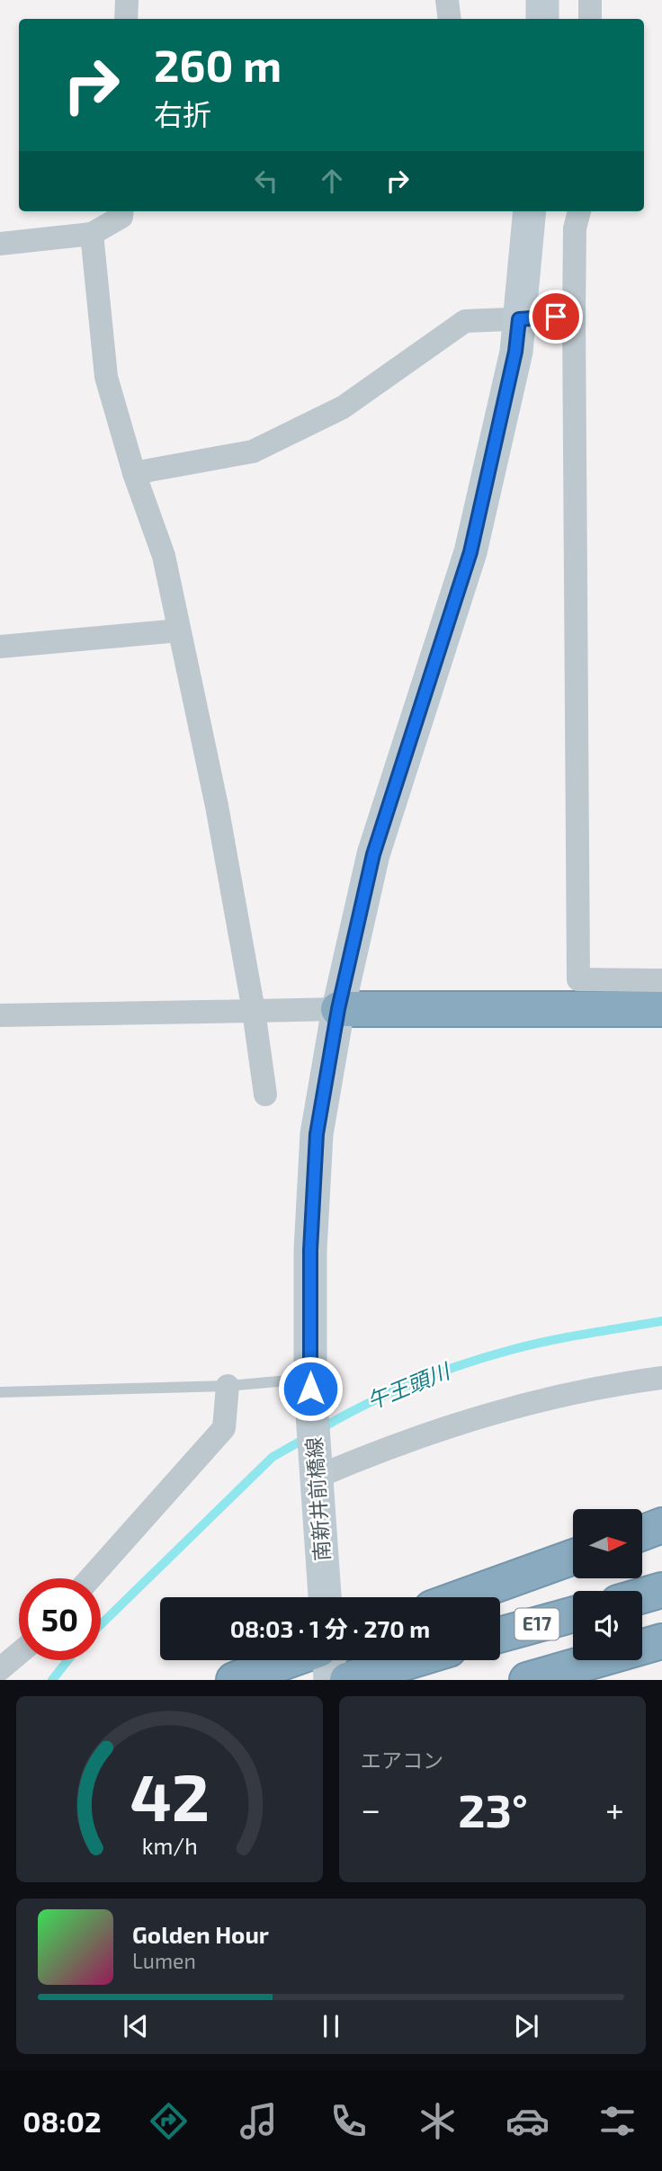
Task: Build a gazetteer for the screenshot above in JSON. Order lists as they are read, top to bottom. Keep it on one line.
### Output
{"streets":{"highway":["E17"],"main road":["南新井前橋線"]},"water":["午王頭川"],"north":"right","page":{"turn":["260 m","右折"],"limit":"50","trip":"08:03 · 1 分 · 270 m","tile":"エアコン","heat":["−","23°","+"],"song":["Golden Hour","Lumen"],"tabs":"08:02","gauge":["42","km/h"]}}
